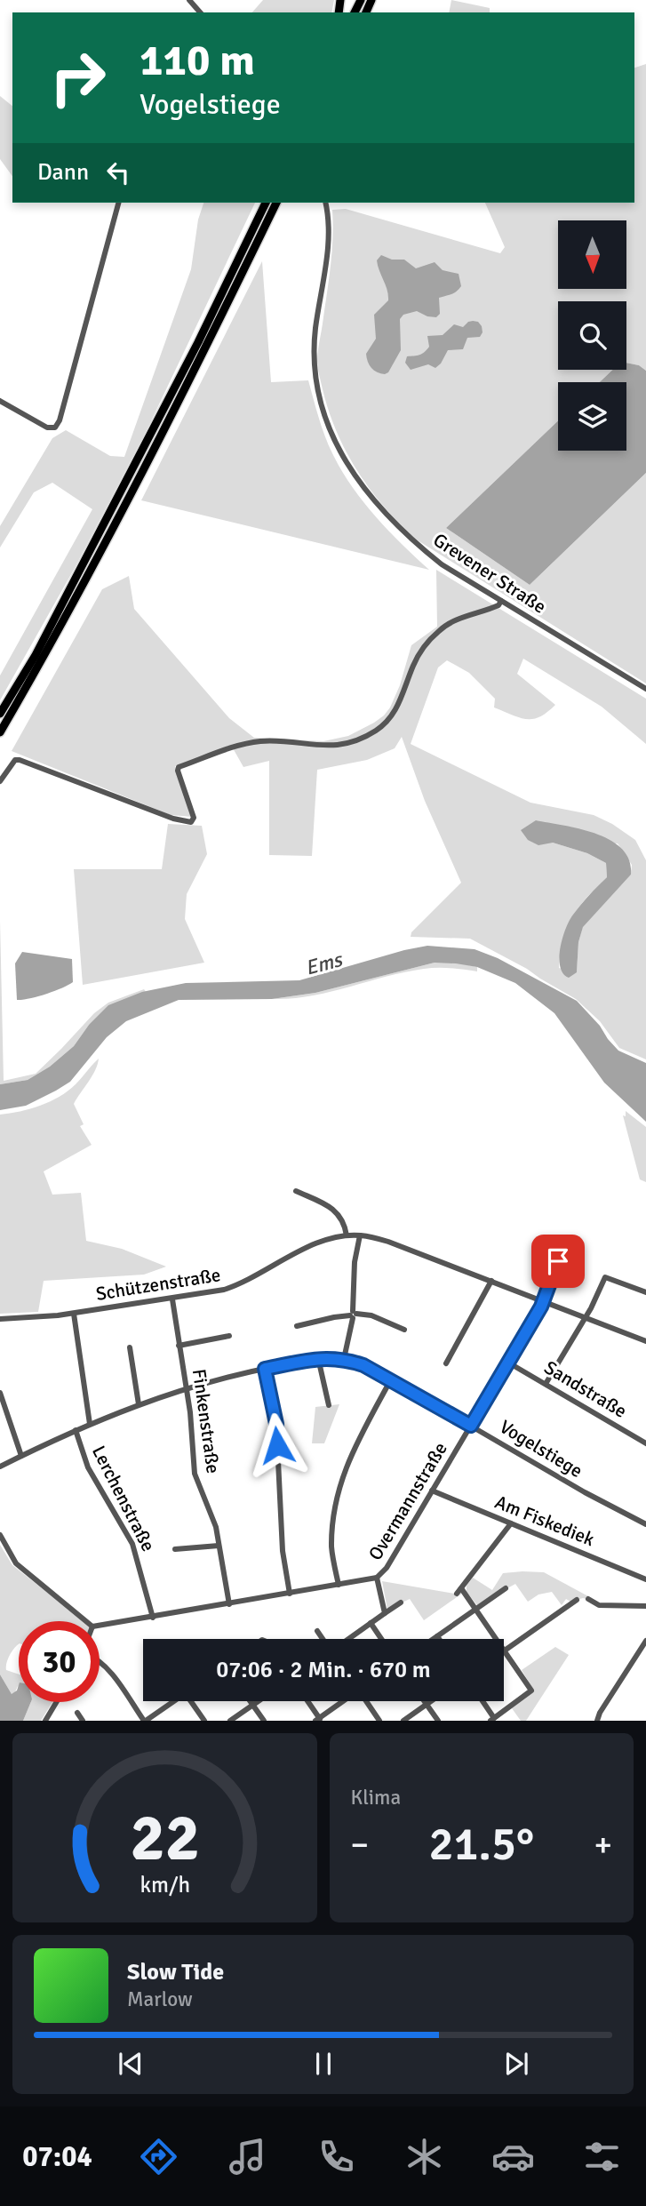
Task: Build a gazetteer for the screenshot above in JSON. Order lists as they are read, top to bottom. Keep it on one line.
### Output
{"streets":{"street":["Grevener Straße","Schützenstraße","Sandstraße","Finkenstraße","Vogelstiege","Lerchenstraße","Overmannstraße","Am Fiskediek"]},"crossings":[["Schützenstraße","Finkenstraße"],["Schützenstraße","Lerchenstraße"],["Schützenstraße","Overmannstraße"],["Sandstraße","Overmannstraße"],["Finkenstraße","Vogelstiege"],["Finkenstraße","Overmannstraße"],["Vogelstiege","Lerchenstraße"],["Vogelstiege","Overmannstraße"],["Lerchenstraße","Overmannstraße"],["Overmannstraße","Am Fiskediek"]],"water":["Ems"],"north":"bottom","page":{"turn":["110 m","Vogelstiege"],"then":"Dann","limit":"30","trip":"07:06 · 2 Min. · 670 m","tile":"Klima","heat":["−","21.5°","+"],"song":["Slow Tide","Marlow"],"tabs":"07:04","gauge":["22","km/h"]}}
